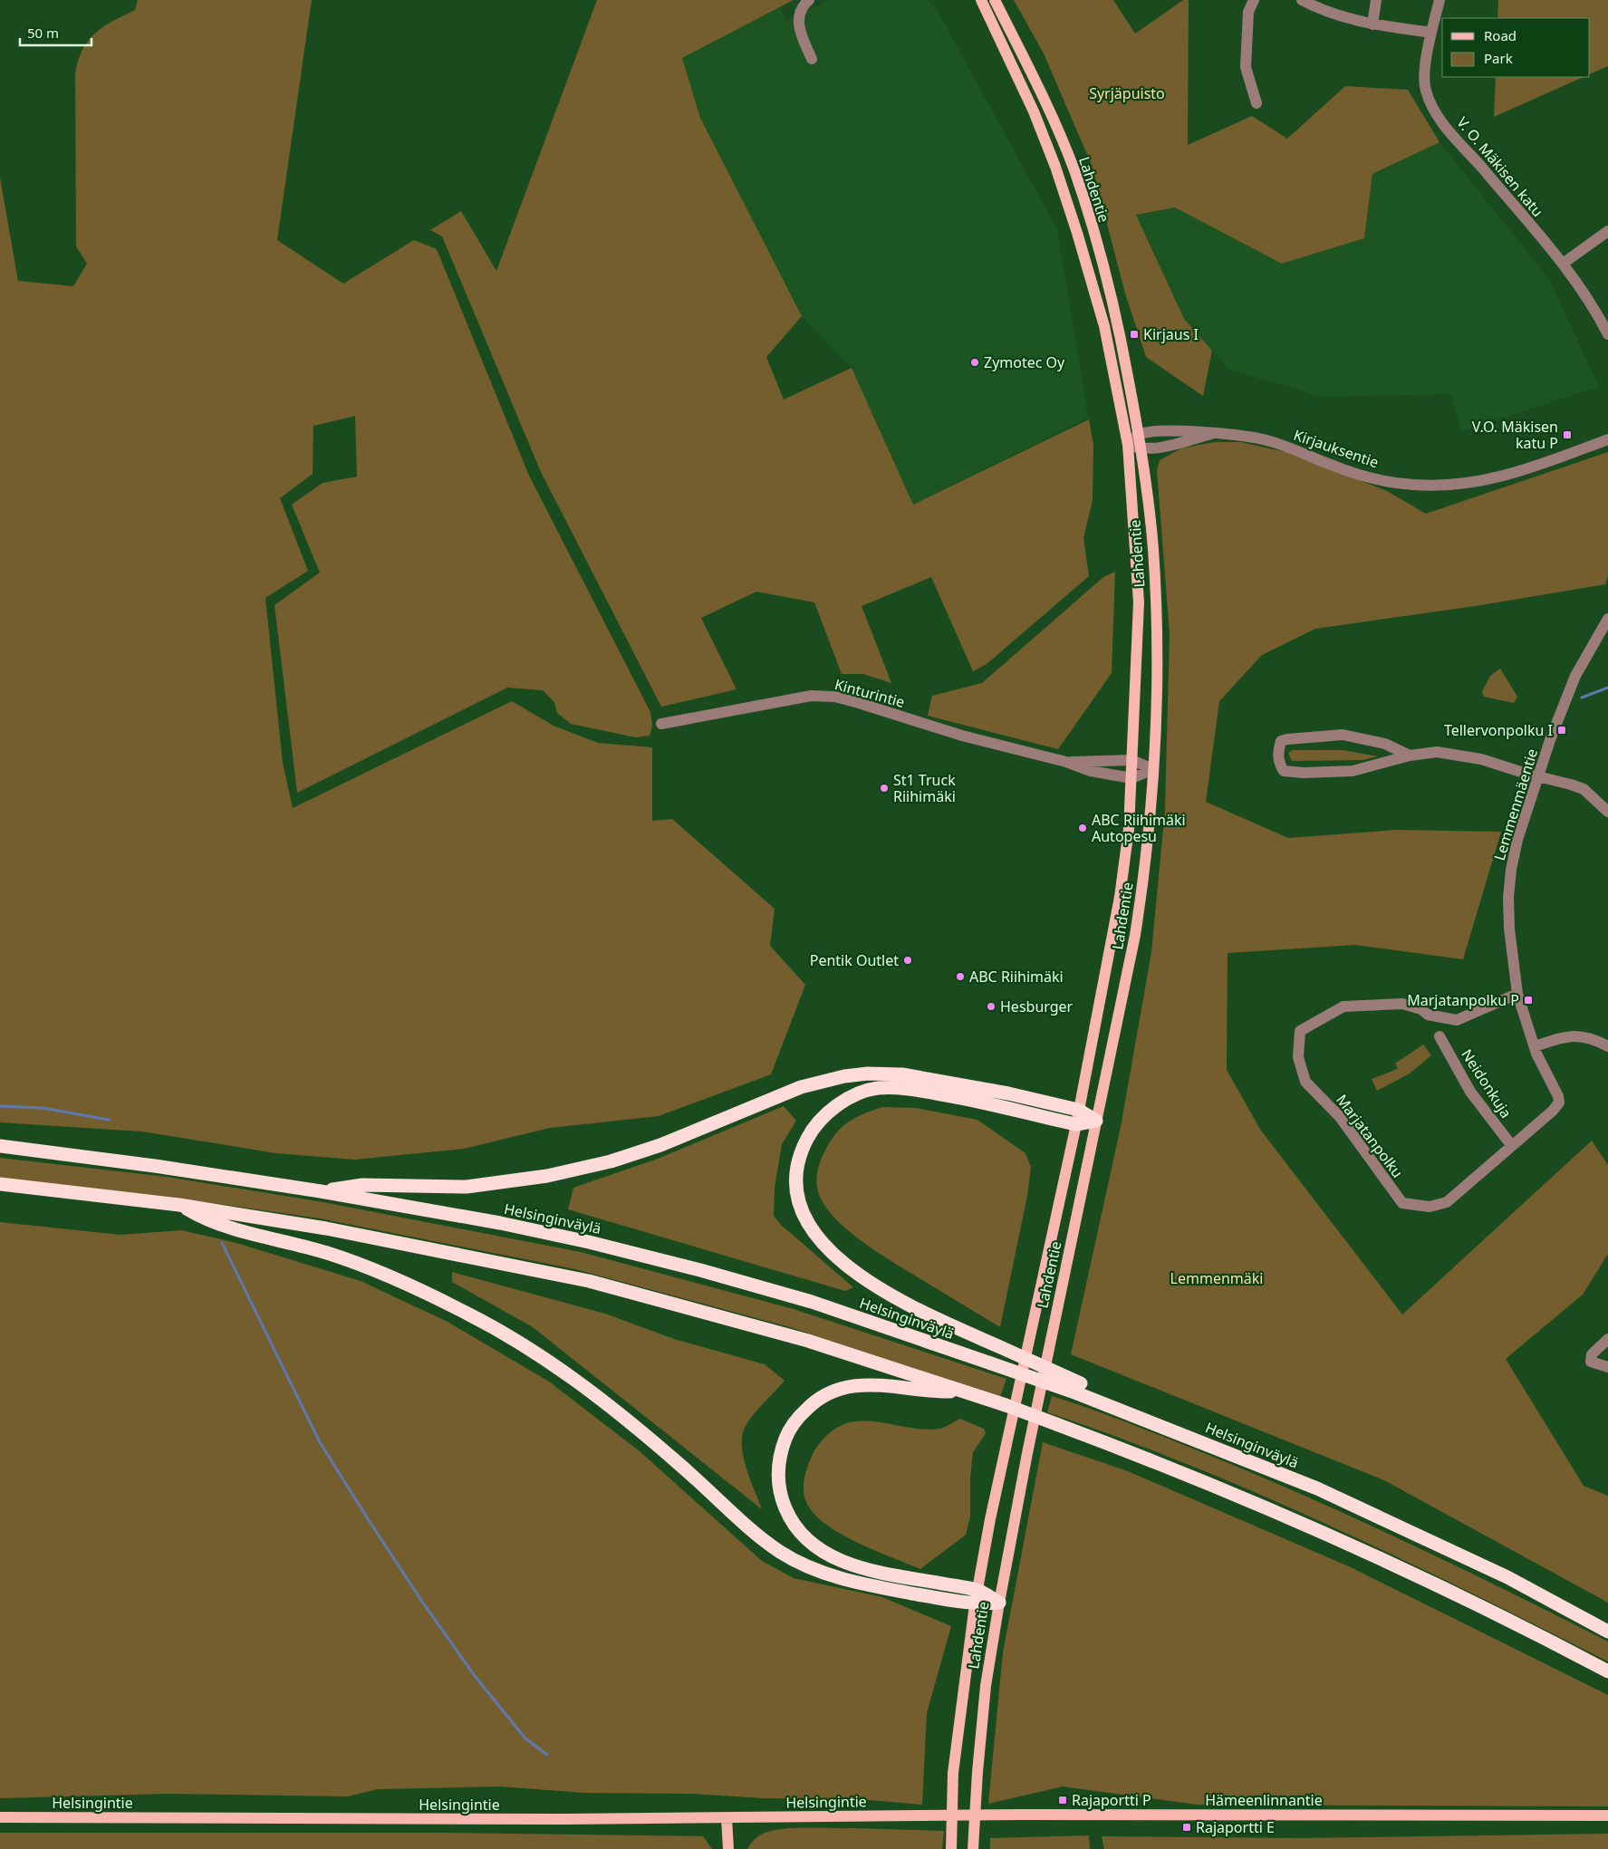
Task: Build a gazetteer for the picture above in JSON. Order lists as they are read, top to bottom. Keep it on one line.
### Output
{"streets":{"highway":["Helsinginväylä"],"main road":["Lahdentie","Hämeenlinnantie","Helsingintie"],"street":["V. O. Mäkisen katu","Kirjauksentie","Kinturintie","Lemmenmäentie","Neidonkuja","Marjatanpolku"]},"crossings":[["Lahdentie","Kirjauksentie"],["Lahdentie","Kinturintie"],["Lemmenmäentie","Marjatanpolku"],["Neidonkuja","Marjatanpolku"],["Hämeenlinnantie","Helsingintie"]],"parks":["Syrjäpuisto","Lemmenmäki"],"places":{"transit":["Kirjaus I","V.O. Mäkisen katu P","Tellervonpolku I","Marjatanpolku P","Rajaportti P","Rajaportti E"],"other":["Zymotec Oy","St1 Truck Riihimäki","ABC Riihimäki Autopesu","Pentik Outlet","ABC Riihimäki","Hesburger"]},"legend":["Road","Park"],"scale_bar":"50 m"}
